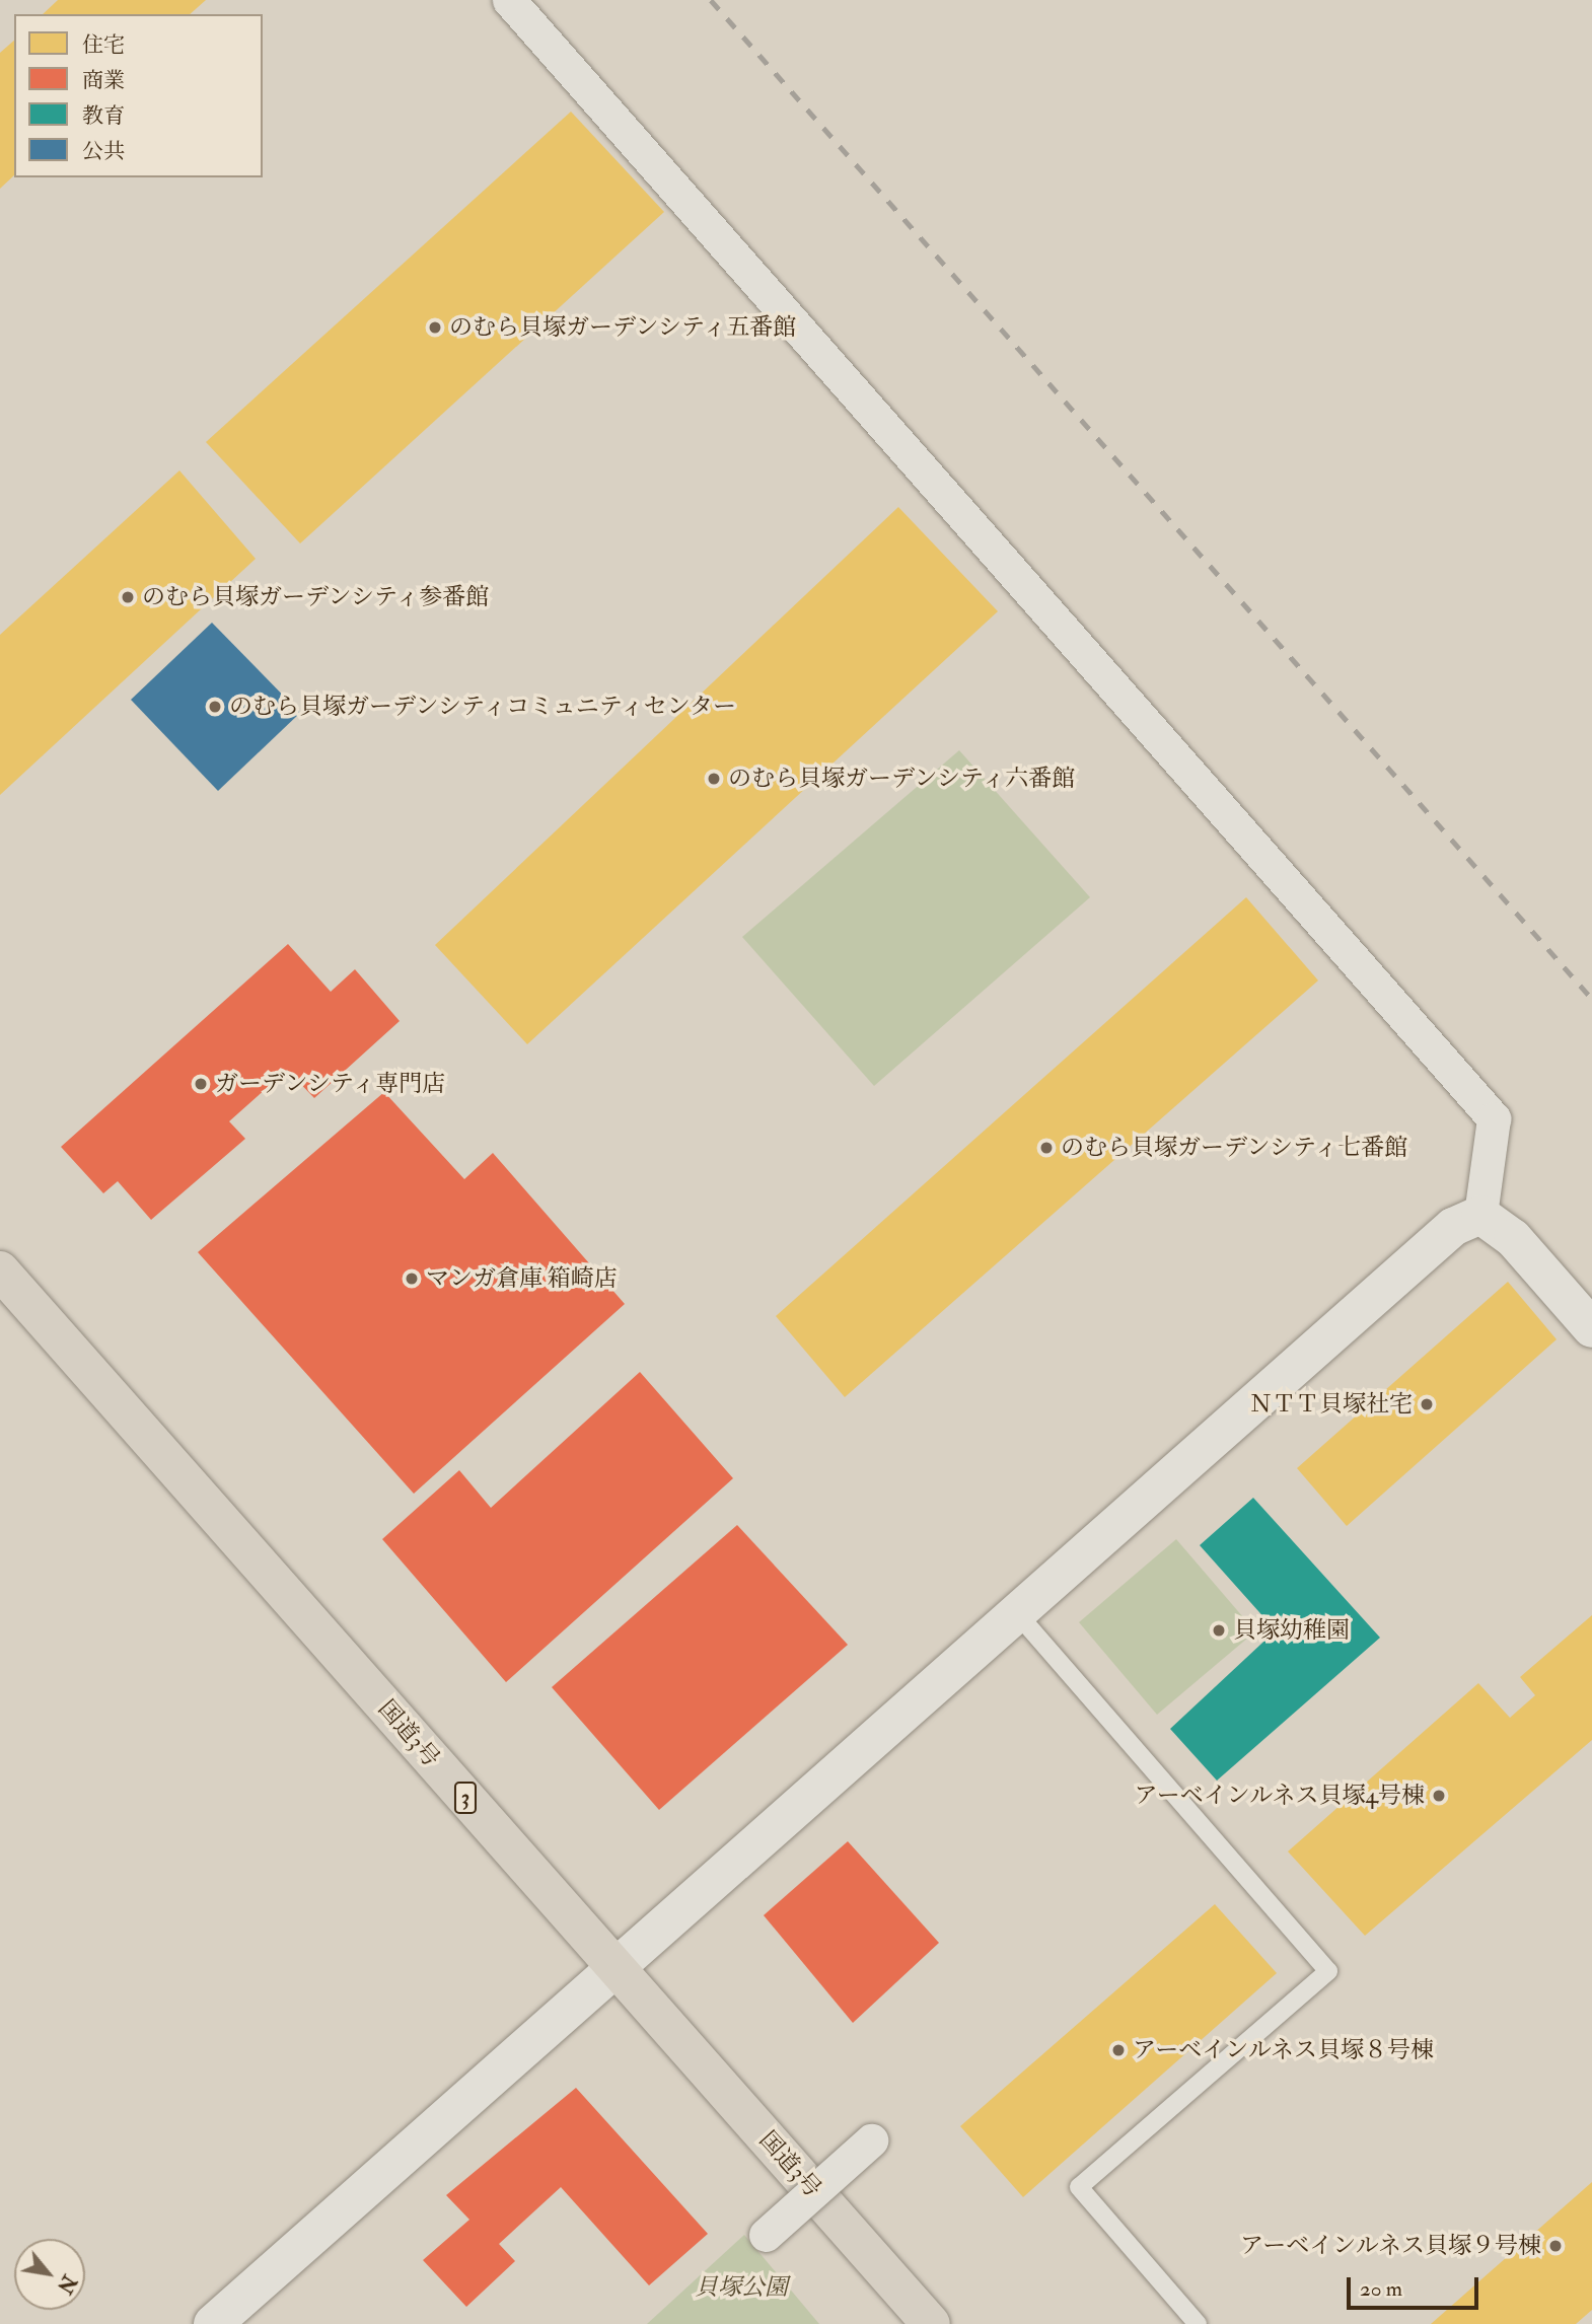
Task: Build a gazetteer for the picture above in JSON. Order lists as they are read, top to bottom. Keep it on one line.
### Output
{"streets":{"highway":["国道3号","3"]},"parks":["貝塚公園"],"places":["のむら貝塚ガーデンシティ五番館","のむら貝塚ガーデンシティ参番館","のむら貝塚ガーデンシティコミュニティセンター","のむら貝塚ガーデンシティ六番館","ガーデンシティ専門店","のむら貝塚ガーデンシティ七番館","マンガ倉庫 箱崎店","ＮＴＴ貝塚社宅","貝塚幼稚園","アーベインルネス貝塚4号棟","アーベインルネス貝塚８号棟","アーベインルネス貝塚９号棟"],"legend":["住宅","商業","教育","公共"],"scale_bar":"20 m","north":"bottom right"}
